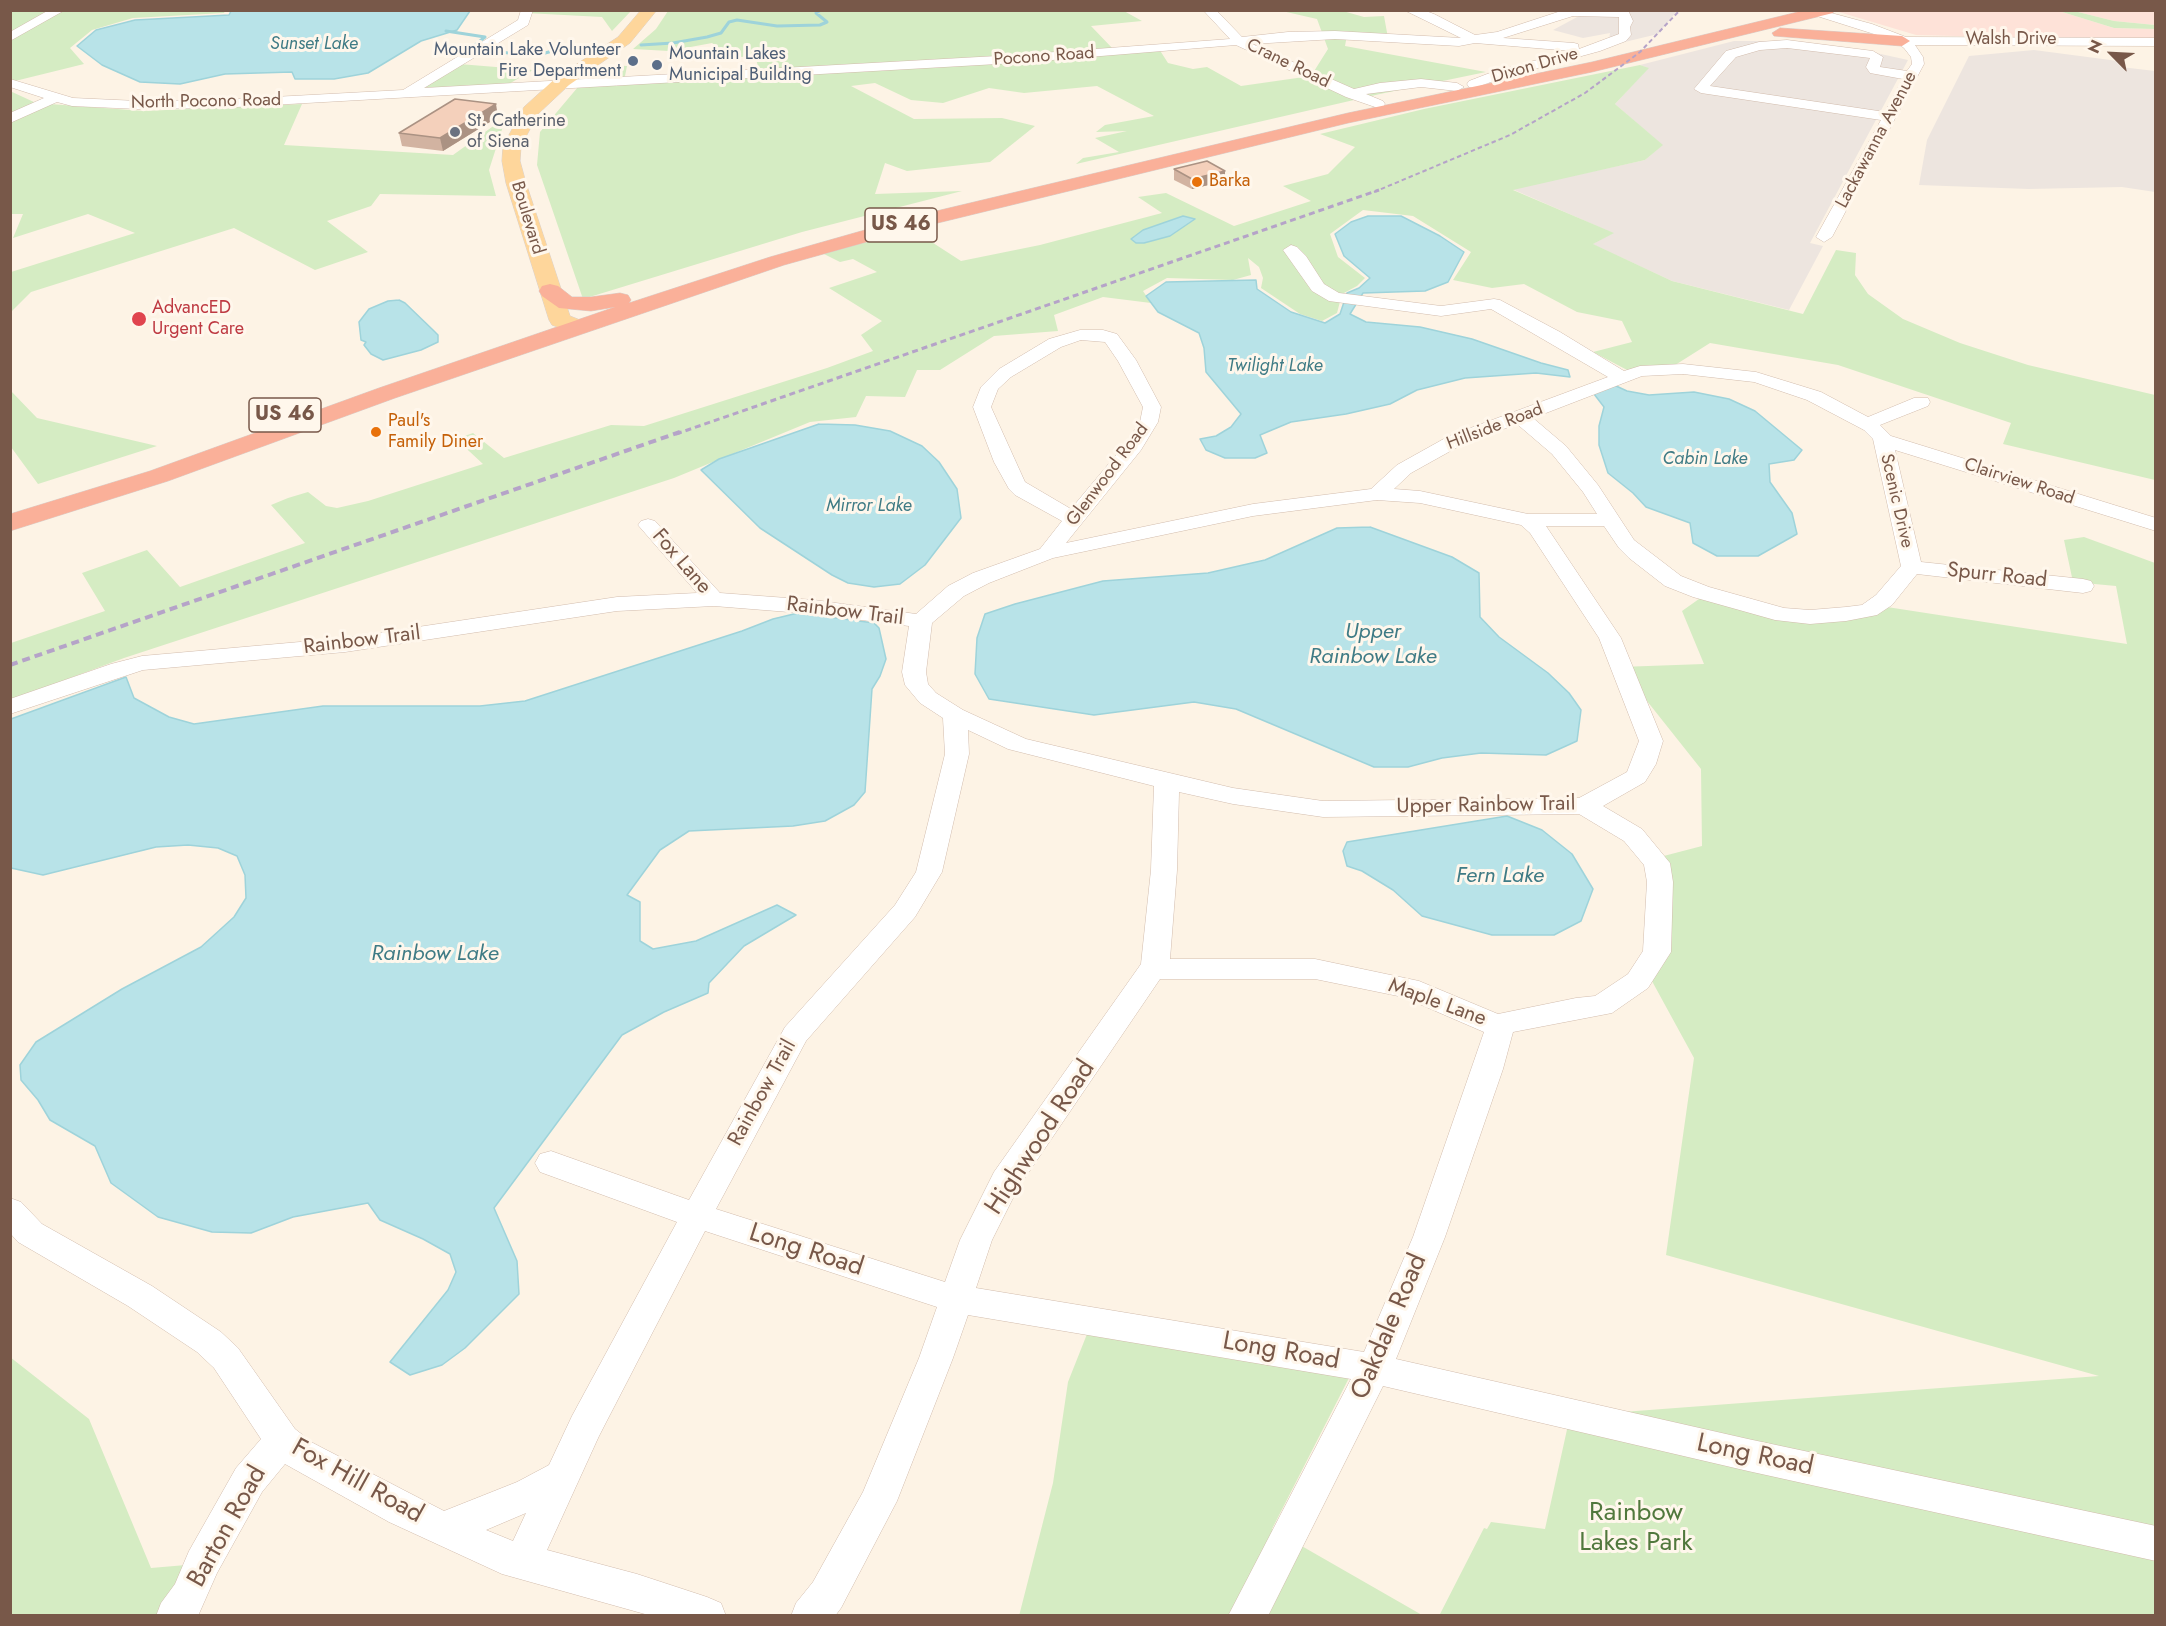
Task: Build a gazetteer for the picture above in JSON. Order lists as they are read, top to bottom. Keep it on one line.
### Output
{"streets":{"highway":["US 46"],"main road":["Boulevard"],"street":["Walsh Drive","Pocono Road","Crane Road","Dixon Drive","North Pocono Road","Lackawanna Avenue","Hillside Road","Glenwood Road","Clairview Road","Scenic Drive","Fox Lane","Spurr Road","Rainbow Trail","Upper Rainbow Trail","Maple Lane","Highwood Road","Long Road","Oakdale Road","Fox Hill Road","Barton Road"]},"crossings":[["Walsh Drive","Lackawanna Avenue"],["Pocono Road","Crane Road"],["Pocono Road","Dixon Drive"],["Pocono Road","North Pocono Road"],["Pocono Road","Boulevard"],["Crane Road","US 46"],["Dixon Drive","US 46"],["Lackawanna Avenue","US 46"],["Boulevard","US 46"],["Hillside Road","Scenic Drive"],["Clairview Road","Scenic Drive"],["Scenic Drive","Spurr Road"],["Fox Lane","Rainbow Trail"],["Rainbow Trail","Upper Rainbow Trail"],["Rainbow Trail","Long Road"],["Rainbow Trail","Fox Hill Road"],["Upper Rainbow Trail","Maple Lane"],["Upper Rainbow Trail","Highwood Road"],["Maple Lane","Highwood Road"],["Maple Lane","Oakdale Road"],["Highwood Road","Long Road"],["Long Road","Oakdale Road"],["Fox Hill Road","Barton Road"]],"water":["Sunset Lake","Twilight Lake","Cabin Lake","Mirror Lake","Upper Rainbow Lake","Fern Lake","Rainbow Lake"],"parks":["Rainbow Lakes Park"],"places":["Mountain Lake Volunteer Fire Department","Mountain Lakes Municipal Building","St. Catherine of Siena","Barka","AdvancED Urgent Care","Paul's Family Diner"],"north":"top left"}
